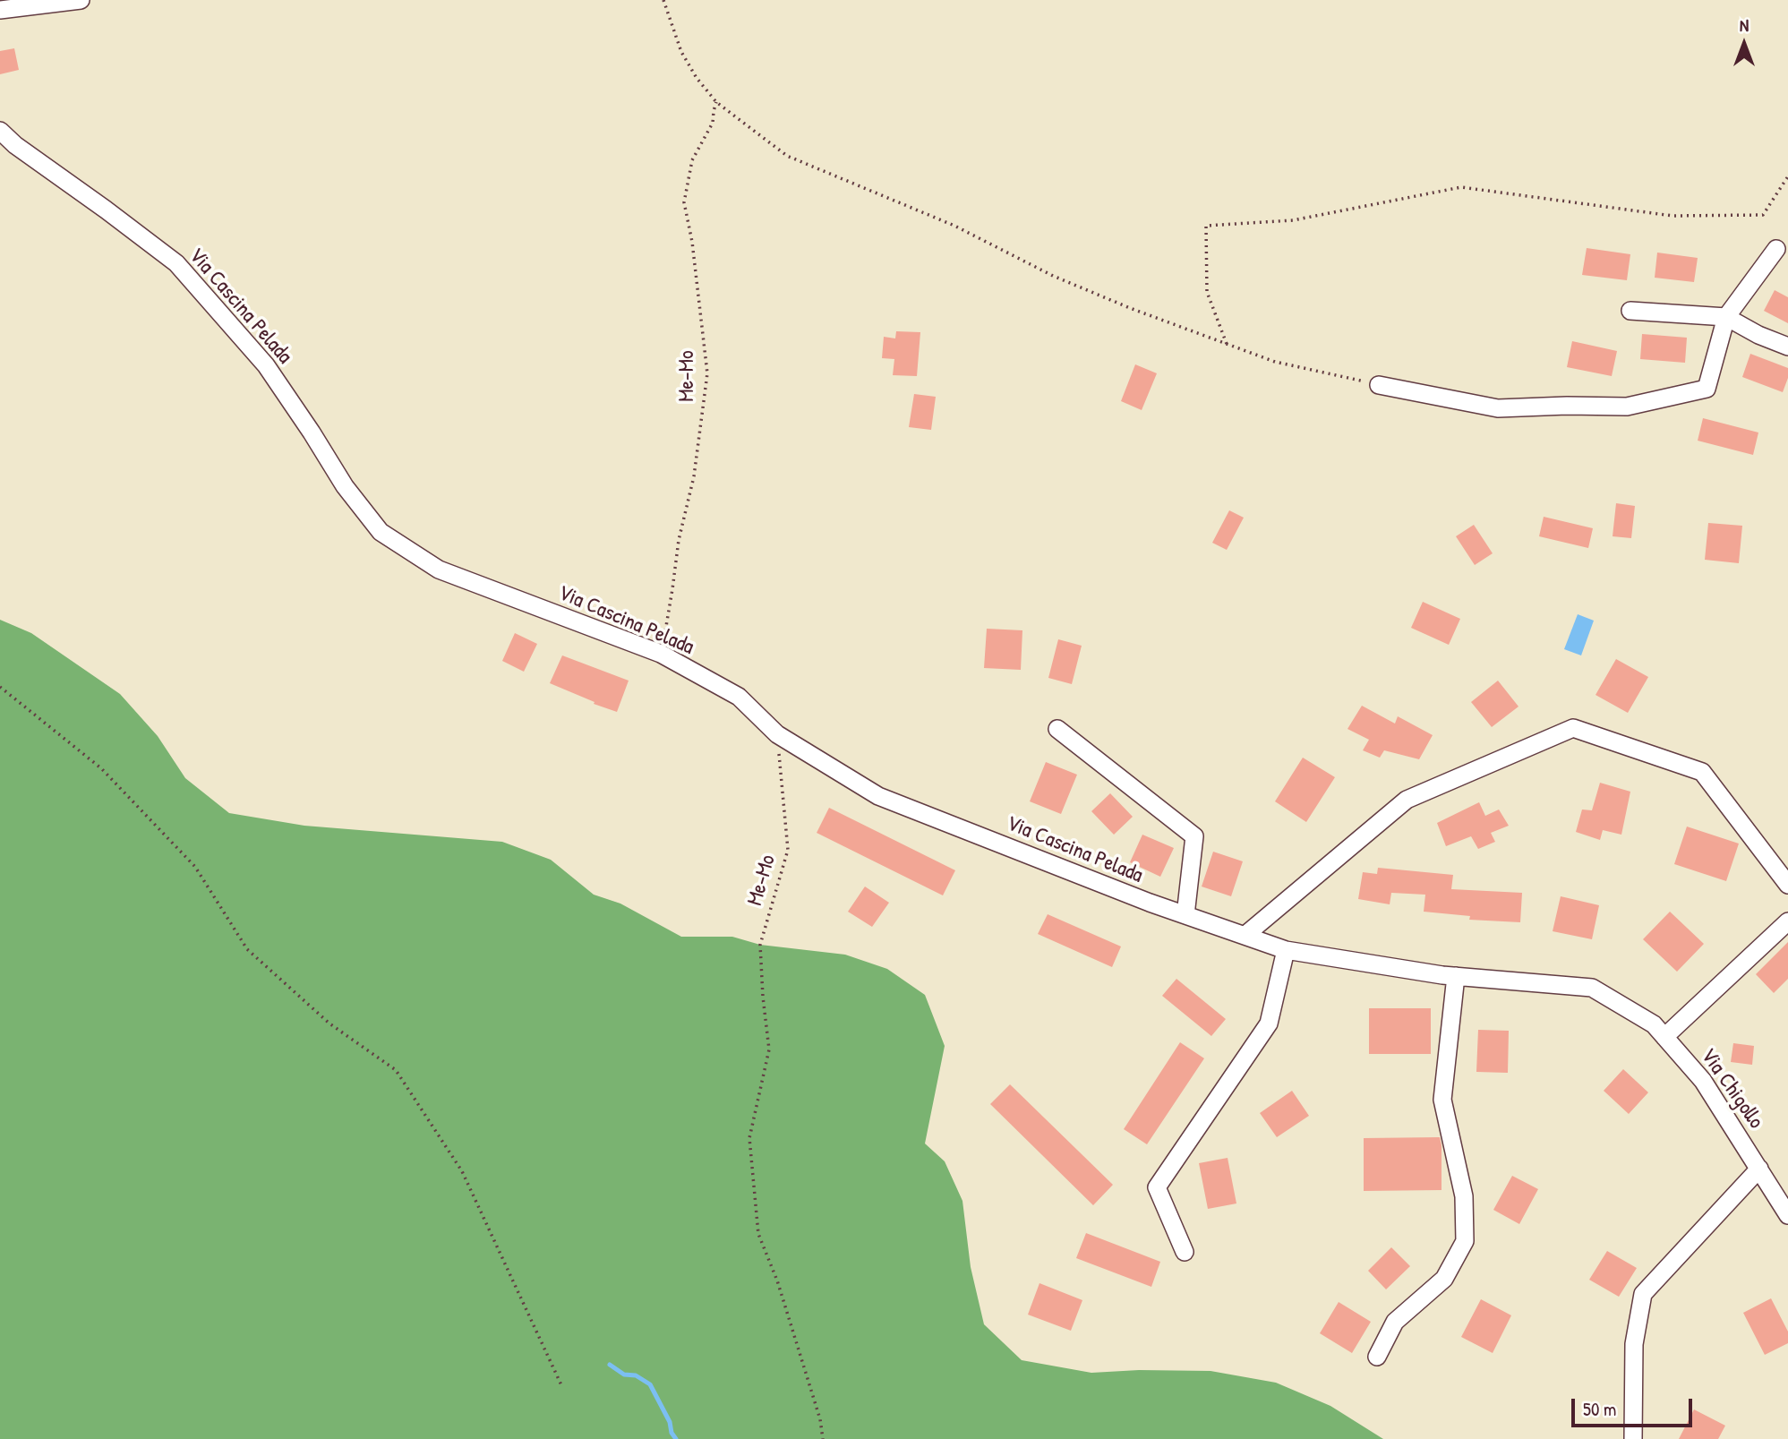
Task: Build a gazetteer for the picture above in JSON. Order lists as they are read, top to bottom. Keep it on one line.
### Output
{"streets":{"street":["Via Cascina Pelada","Via Chigollo"],"path":["Me-Mo"]},"crossings":[["Via Cascina Pelada","Me-Mo"],["Via Cascina Pelada","Via Chigollo"]],"scale_bar":"50 m","north":"top"}
